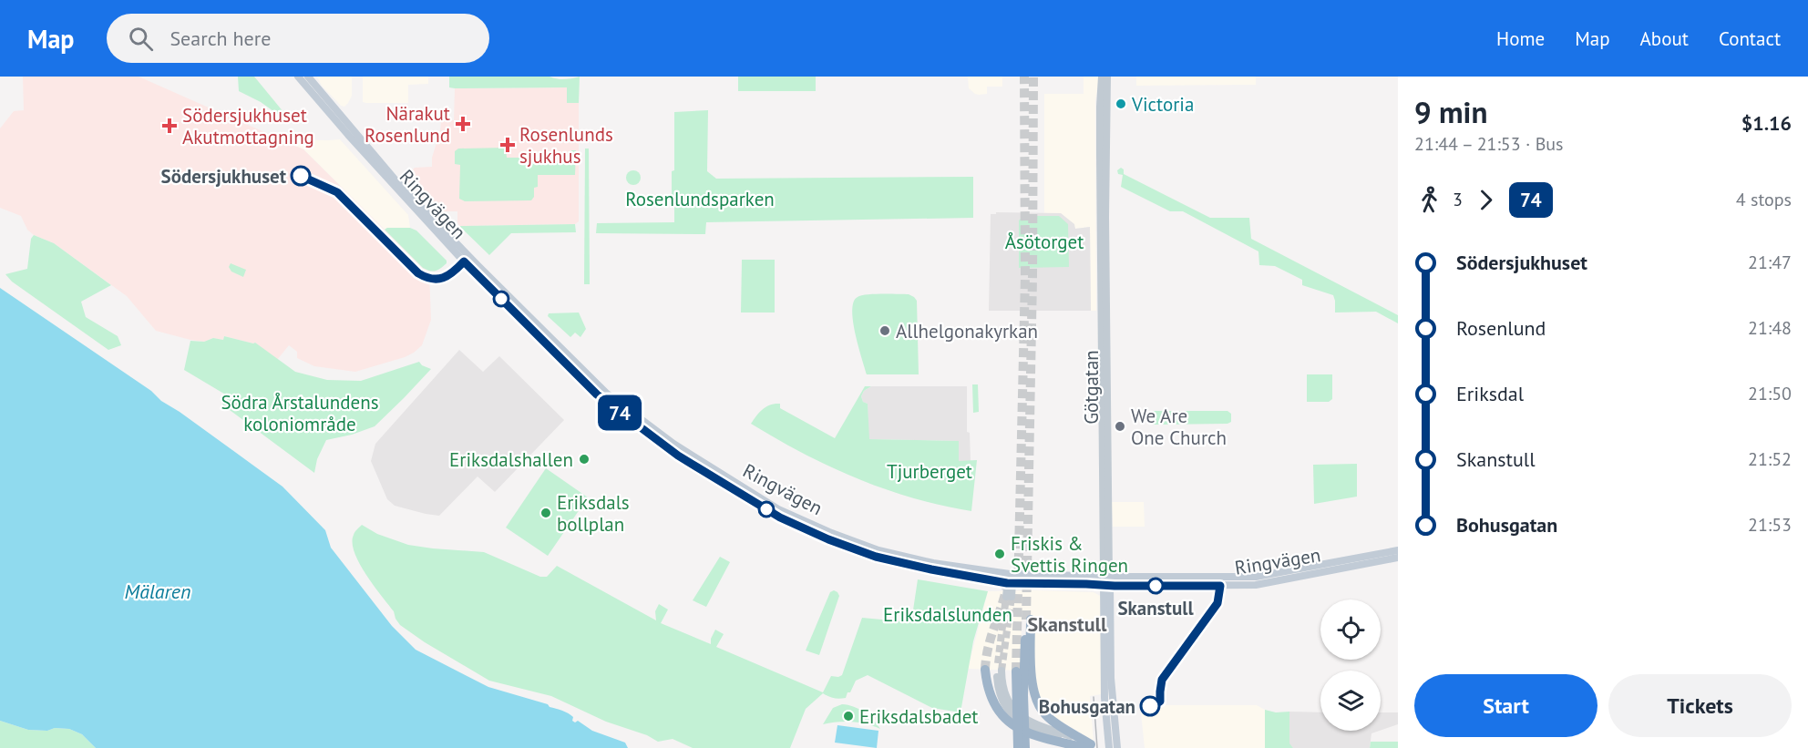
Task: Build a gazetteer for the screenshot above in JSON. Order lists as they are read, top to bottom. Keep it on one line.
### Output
{"streets":{"main road":["Ringvägen","Götgatan"]},"crossings":[["Ringvägen","Götgatan"]],"districts":["Skanstull"],"water":["Mälaren"],"parks":["Rosenlundsparken","Åsötorget","Södra Årstalundens koloniområde","Tjurberget","Eriksdalslunden"],"places":{"other":["Victoria","Södersjukhuset","Allhelgonakyrkan","We Are One Church","Eriksdalshallen","Eriksdals bollplan","Friskis & Svettis Ringen","Skanstull","Bohusgatan","Eriksdalsbadet"],"health":["Närakut Rosenlund","Södersjukhuset Akutmottagning","Rosenlunds sjukhus"]},"lines":["bus line 74"],"page":{"header":"Map","search":"Search here","nav":["Home","Map","About","Contact"],"on_map":"74","heading":["9 min","21:44 – 21:53 · Bus","$1.16"],"legs":["3","74","4 stops"],"list":[{"name":"Södersjukhuset","value":"21:47"},{"name":"Rosenlund","value":"21:48"},{"name":"Eriksdal","value":"21:50"},{"name":"Skanstull","value":"21:52"},{"name":"Bohusgatan","value":"21:53"}],"buttons":["Start","Tickets"]}}
